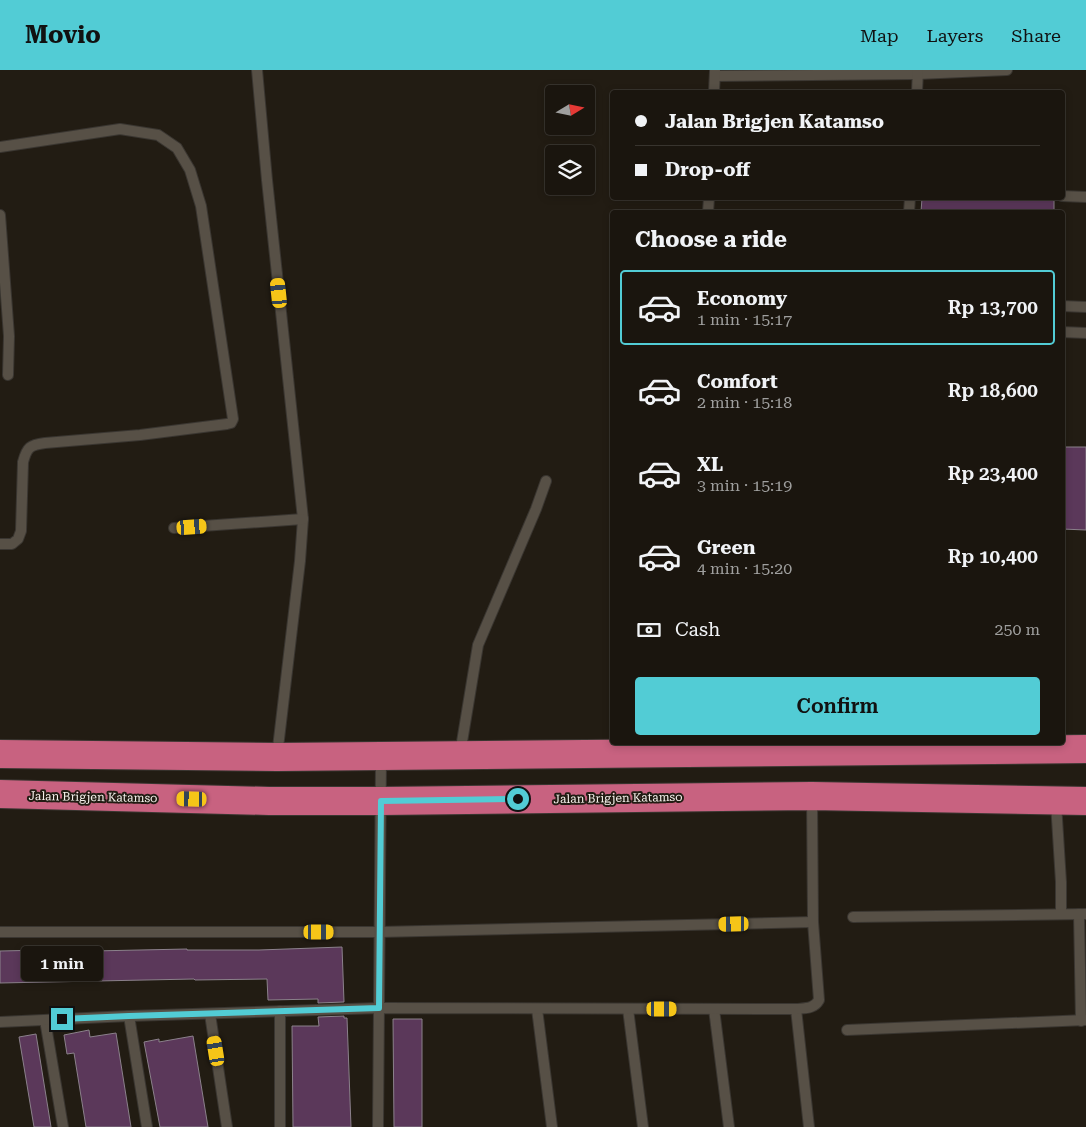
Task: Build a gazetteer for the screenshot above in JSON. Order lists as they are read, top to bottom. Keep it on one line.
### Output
{"streets":{"highway":["Jalan Brigjen Katamso"]},"north":"right","page":{"header":"Movio","nav":["Map","Layers","Share"],"banner":["Jalan Brigjen Katamso","Drop-off"],"heading":"Choose a ride","list":[{"name":"Economy","note":"1 min · 15:17","value":"Rp 13,700"},{"name":"Comfort","note":"2 min · 15:18","value":"Rp 18,600"},{"name":"XL","note":"3 min · 15:19","value":"Rp 23,400"},{"name":"Green","note":"4 min · 15:20","value":"Rp 10,400"}],"pay":["Cash","250 m"],"buttons":"Confirm","bubble":"1 min"}}
